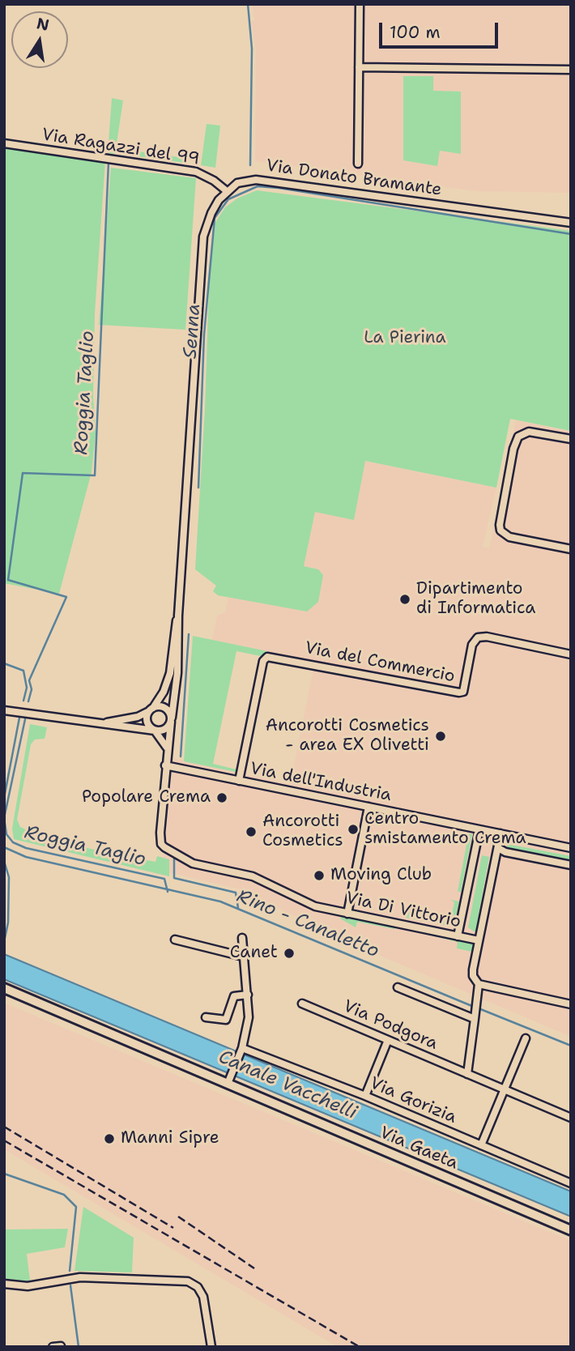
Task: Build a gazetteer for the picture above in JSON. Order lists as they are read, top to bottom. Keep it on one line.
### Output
{"streets":{"main road":["Via Gaeta"],"street":["Via Ragazzi del 99","Via Donato Bramante","Via del Commercio","Via dell'Industria","Via Di Vittorio","Via Podgora","Via Gorizia"]},"crossings":[["Via Ragazzi del 99","Via Donato Bramante"],["Via del Commercio","Via dell'Industria"],["Via dell'Industria","Via Di Vittorio"]],"water":["Senna","Roggia Taglio","Rino - Canaletto","Canale Vacchelli"],"parks":["La Pierina"],"places":["Dipartimento di Informatica","Ancorotti Cosmetics - area EX Olivetti","Popolare Crema","Centro smistamento Crema","Ancorotti Cosmetics","Moving Club","Canet","Manni Sipre"],"scale_bar":"100 m","north":"top"}
